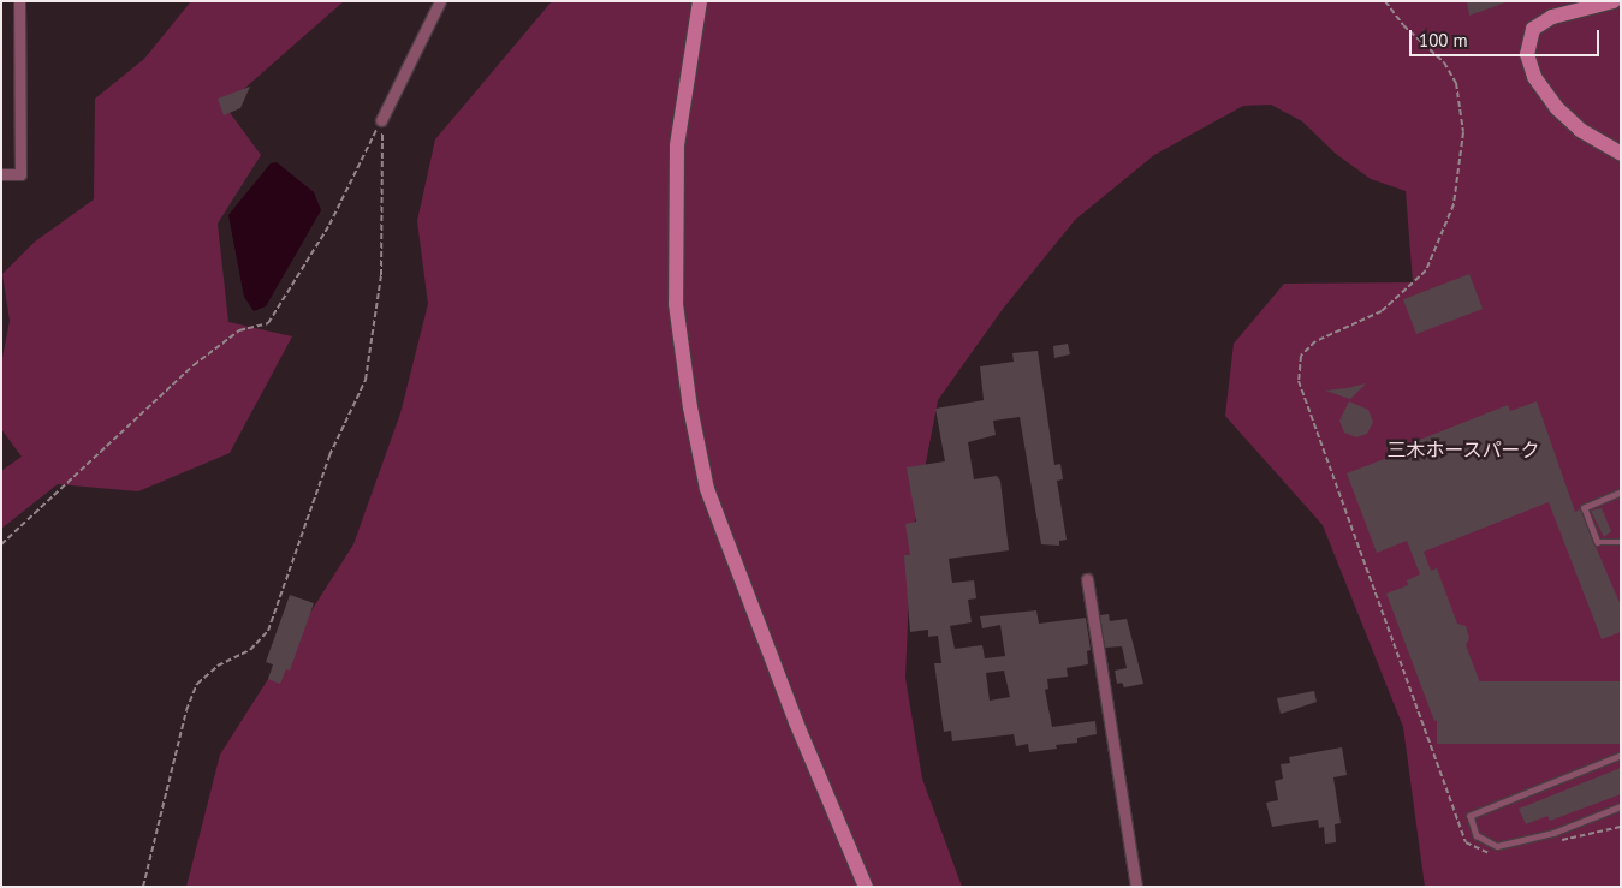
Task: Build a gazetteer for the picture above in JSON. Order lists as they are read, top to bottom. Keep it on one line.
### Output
{"parks":["三木ホースパーク"],"scale_bar":"100 m"}
